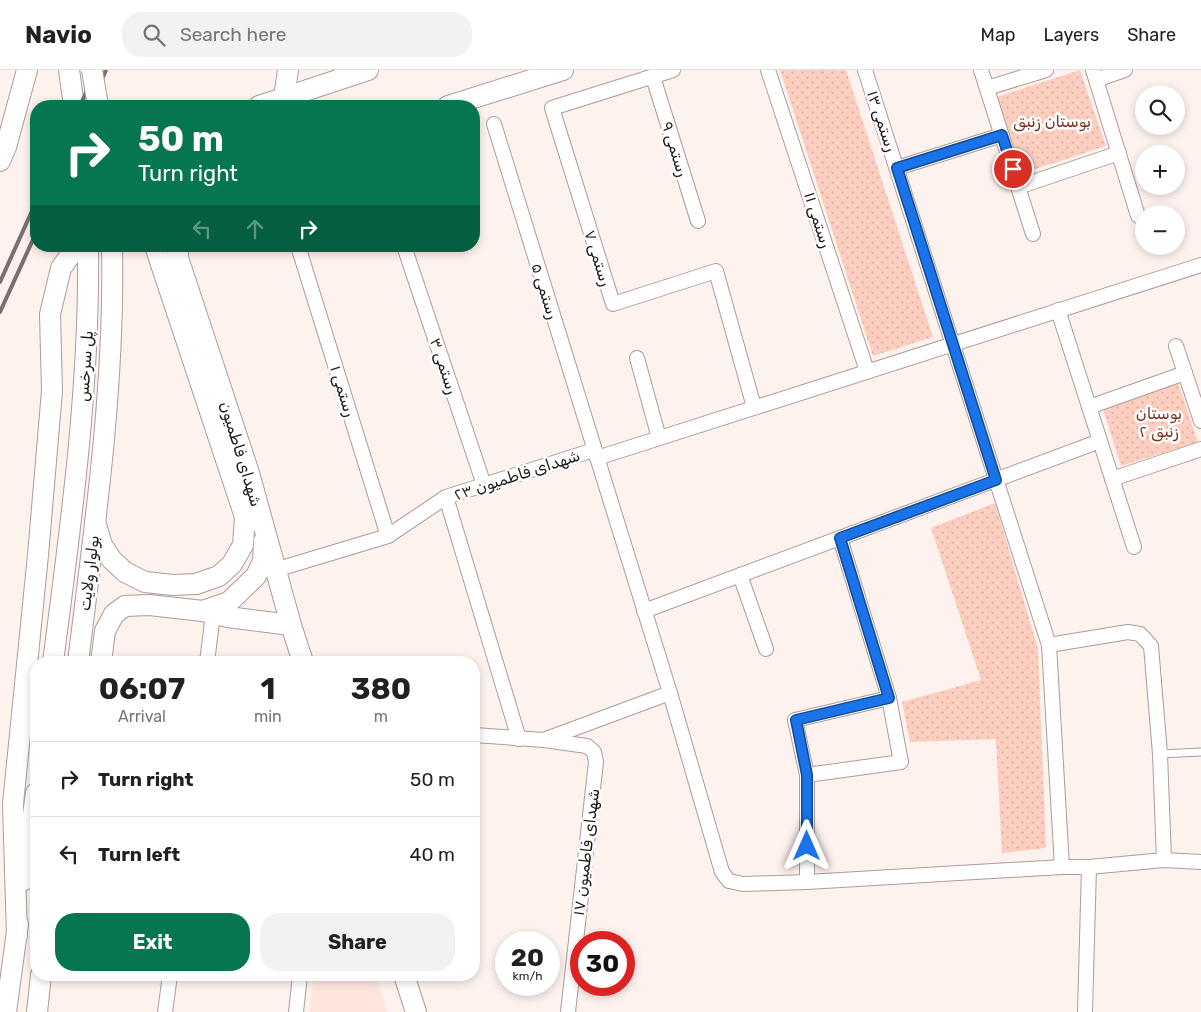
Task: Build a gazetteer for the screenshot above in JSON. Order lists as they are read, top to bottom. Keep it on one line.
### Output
{"streets":{"main road":["پل سرخس","شهدای فاطمیون","بولوار ولایت"],"street":["رستمی ۱۳","رستمی ۹","رستمی ۱۱","رستمی ۷","رستمی ۵","رستمی ۳","رستمی ۱","شهدای فاطمیون ۲۳","شهدای فاطمیون ۱۷"]},"crossings":[["رستمی ۱۳","رستمی ۵"],["رستمی ۱۳","شهدای فاطمیون ۲۳"],["رستمی ۹","رستمی ۷"],["رستمی ۱۱","شهدای فاطمیون ۲۳"],["رستمی ۷","شهدای فاطمیون ۲۳"],["رستمی ۵","شهدای فاطمیون ۲۳"],["پل سرخس","بولوار ولایت"],["رستمی ۳","شهدای فاطمیون ۲۳"],["رستمی ۱","شهدای فاطمیون ۲۳"],["شهدای فاطمیون","شهدای فاطمیون ۲۳"]],"parks":["بوستان زنبق","بوستان زنبق ۲"],"page":{"header":"Navio","search":"Search here","nav":["Map","Layers","Share"],"map_buttons":["+","−"],"turn":["50 m","Turn right"],"eta":["06:07","Arrival","1","min","380","m"],"list":[{"name":"Turn right","value":"50 m"},{"name":"Turn left","value":"40 m"}],"buttons":["Exit","Share"],"speed":"20 km/h","limit":"30"}}
